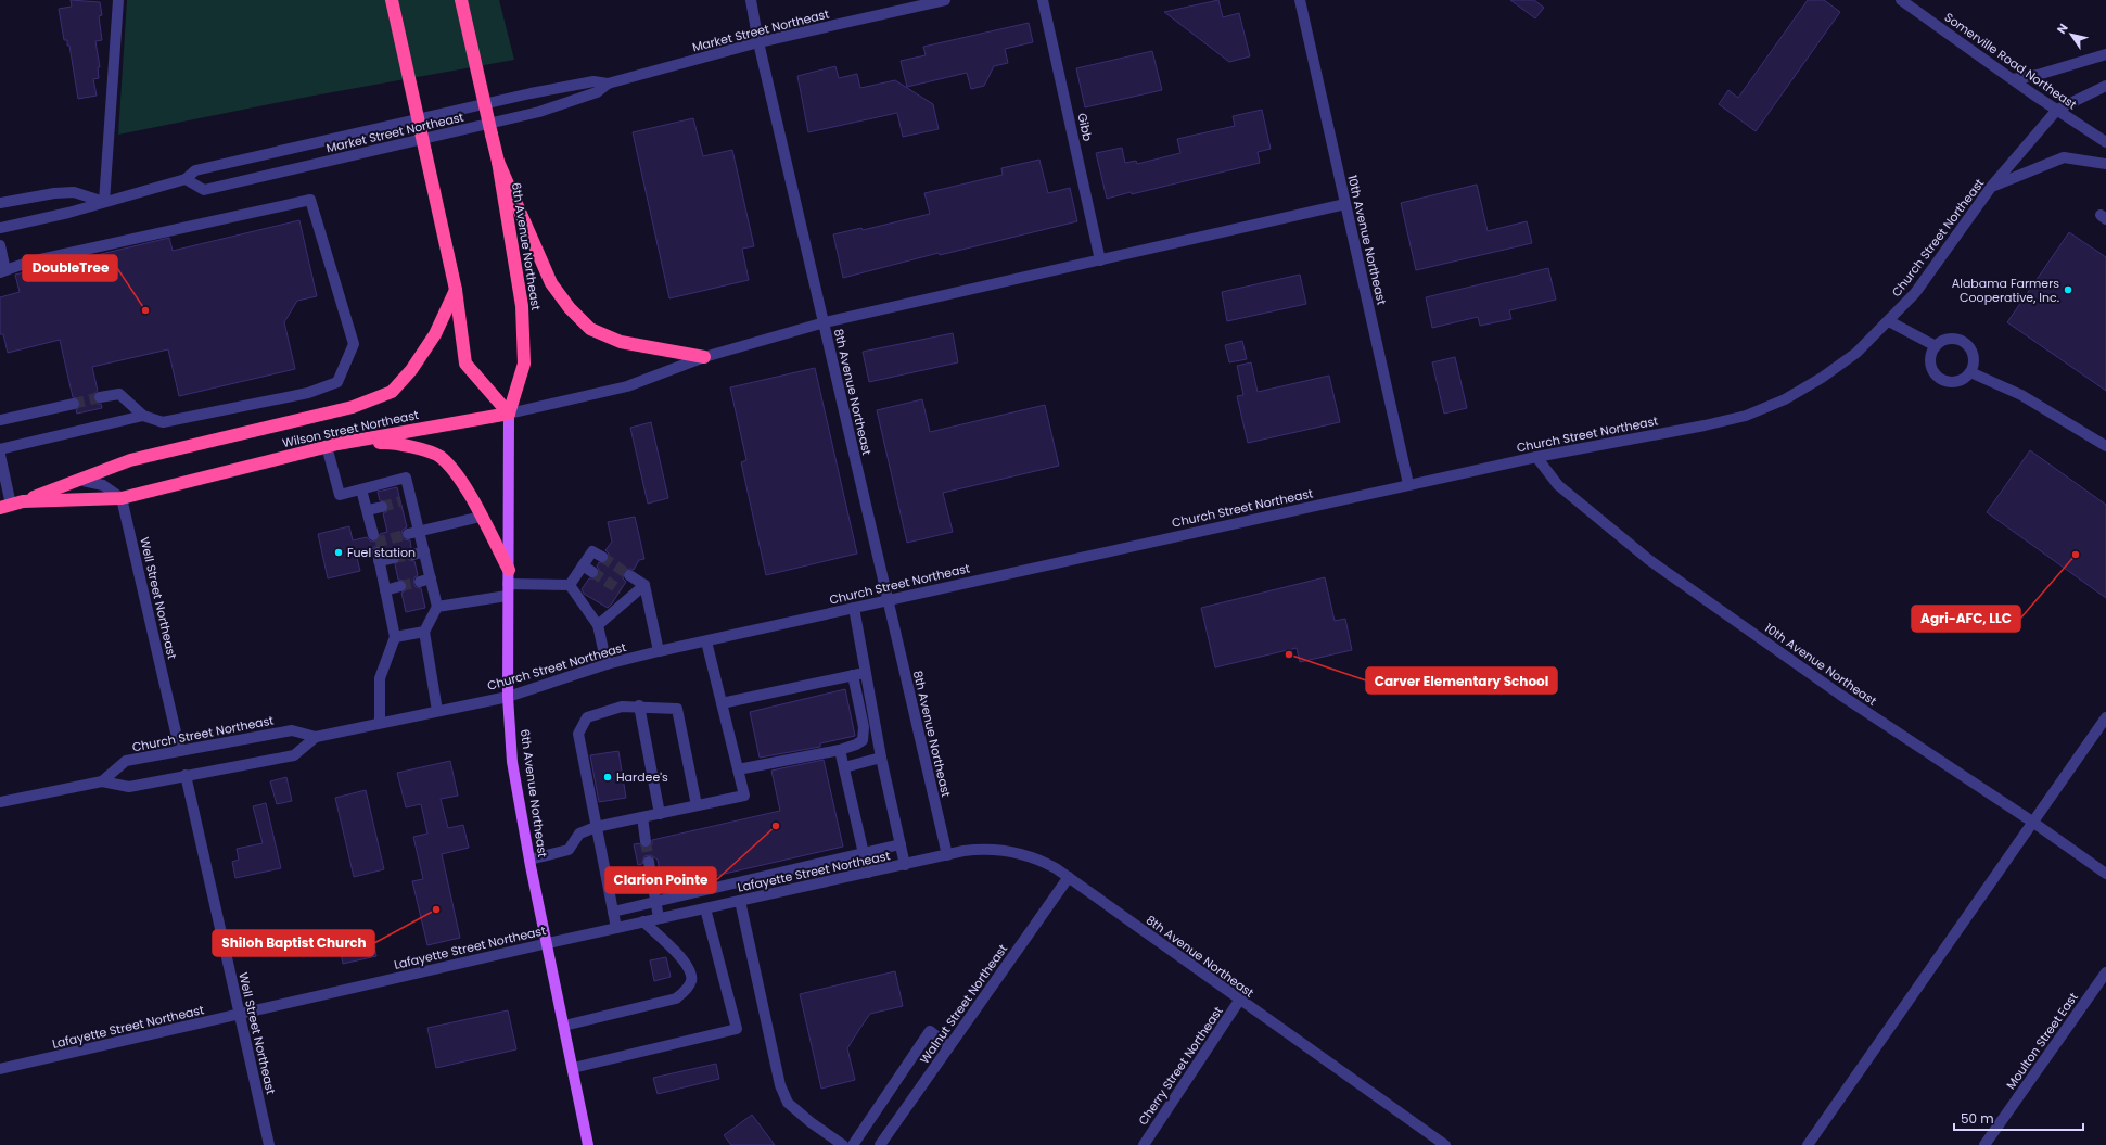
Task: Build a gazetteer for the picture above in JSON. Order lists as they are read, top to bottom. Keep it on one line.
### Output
{"streets":{"highway":["6th Avenue Northeast","Wilson Street Northeast"],"street":["Market Street Northeast","Somerville Road Northeast","Gibb","Church Street Northeast","10th Avenue Northeast","8th Avenue Northeast","Well Street Northeast","Lafayette Street Northeast","Walnut Street Northeast","Moulton Street East","Cherry Street Northeast"]},"crossings":[["Market Street Northeast","8th Avenue Northeast"],["Somerville Road Northeast","Church Street Northeast"],["Gibb","Wilson Street Northeast"],["Church Street Northeast","10th Avenue Northeast"],["Church Street Northeast","6th Avenue Northeast"],["Church Street Northeast","8th Avenue Northeast"],["Church Street Northeast","Well Street Northeast"],["10th Avenue Northeast","Wilson Street Northeast"],["6th Avenue Northeast","Wilson Street Northeast"],["6th Avenue Northeast","Lafayette Street Northeast"],["8th Avenue Northeast","Wilson Street Northeast"],["8th Avenue Northeast","Lafayette Street Northeast"],["8th Avenue Northeast","Walnut Street Northeast"],["8th Avenue Northeast","Cherry Street Northeast"],["Wilson Street Northeast","Well Street Northeast"],["Well Street Northeast","Lafayette Street Northeast"]],"places":["Alabama Farmers Cooperative, Inc.","DoubleTree","Fuel station","Agri-AFC, LLC","Carver Elementary School","Hardee's","Clarion Pointe","Shiloh Baptist Church"],"scale_bar":"50 m","north":"top left"}
